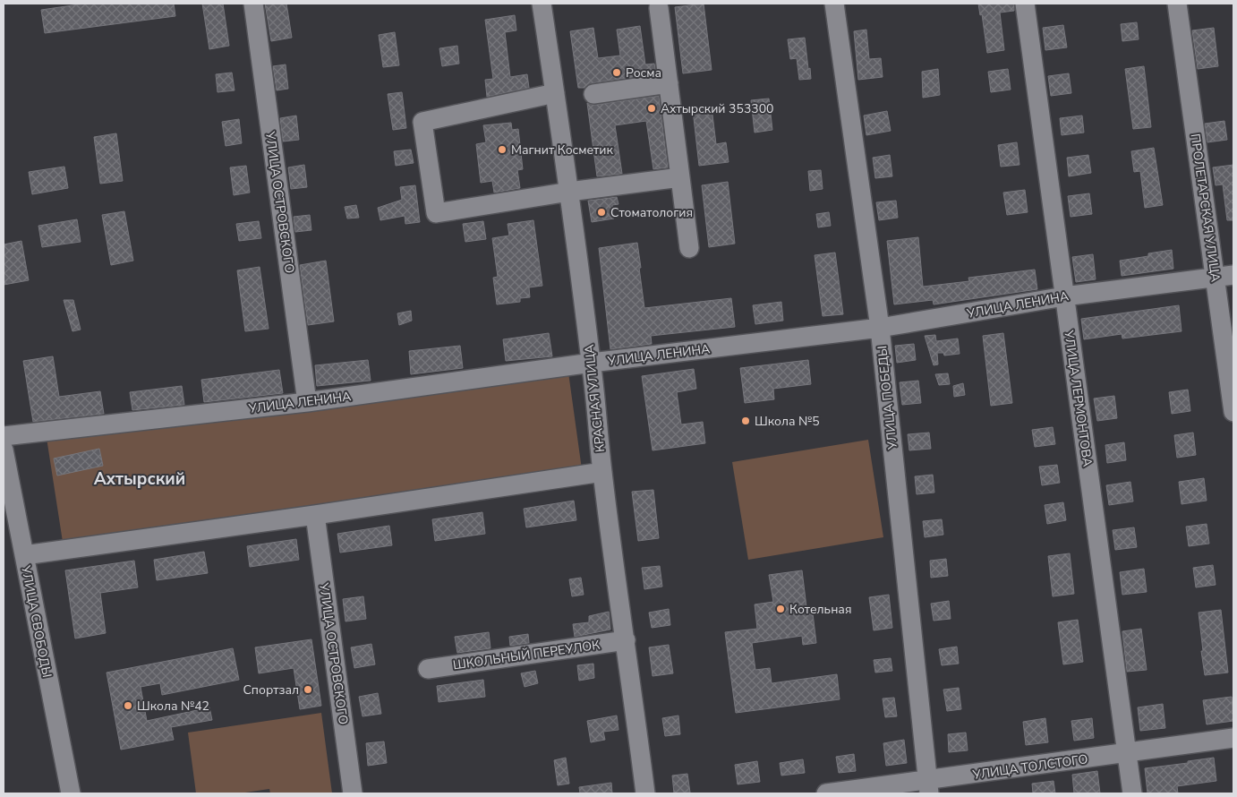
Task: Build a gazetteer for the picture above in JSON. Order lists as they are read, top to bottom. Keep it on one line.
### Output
{"streets":{"street":["УЛИЦА ОСТРОВСКОГО","ПРОЛЕТАРСКАЯ УЛИЦА","УЛИЦА ЛЕНИНА","УЛИЦА ПОБЕДЫ","КРАСНАЯ УЛИЦА","УЛИЦА ЛЕРМОНТОВА","УЛИЦА СВОБОДЫ","ШКОЛЬНЫЙ ПЕРЕУЛОК","УЛИЦА ТОЛСТОГО"]},"crossings":[["УЛИЦА ОСТРОВСКОГО","УЛИЦА ЛЕНИНА"],["ПРОЛЕТАРСКАЯ УЛИЦА","УЛИЦА ЛЕНИНА"],["УЛИЦА ЛЕНИНА","УЛИЦА ПОБЕДЫ"],["УЛИЦА ЛЕНИНА","КРАСНАЯ УЛИЦА"],["УЛИЦА ЛЕНИНА","УЛИЦА ЛЕРМОНТОВА"],["УЛИЦА ПОБЕДЫ","УЛИЦА ТОЛСТОГО"],["КРАСНАЯ УЛИЦА","ШКОЛЬНЫЙ ПЕРЕУЛОК"],["УЛИЦА ЛЕРМОНТОВА","УЛИЦА ТОЛСТОГО"]],"districts":["Ахтырский"],"places":["Росма","Ахтырский 353300","Магнит Косметик","Стоматология","Школа №5","Котельная","Спортзал","Школа №42"]}
